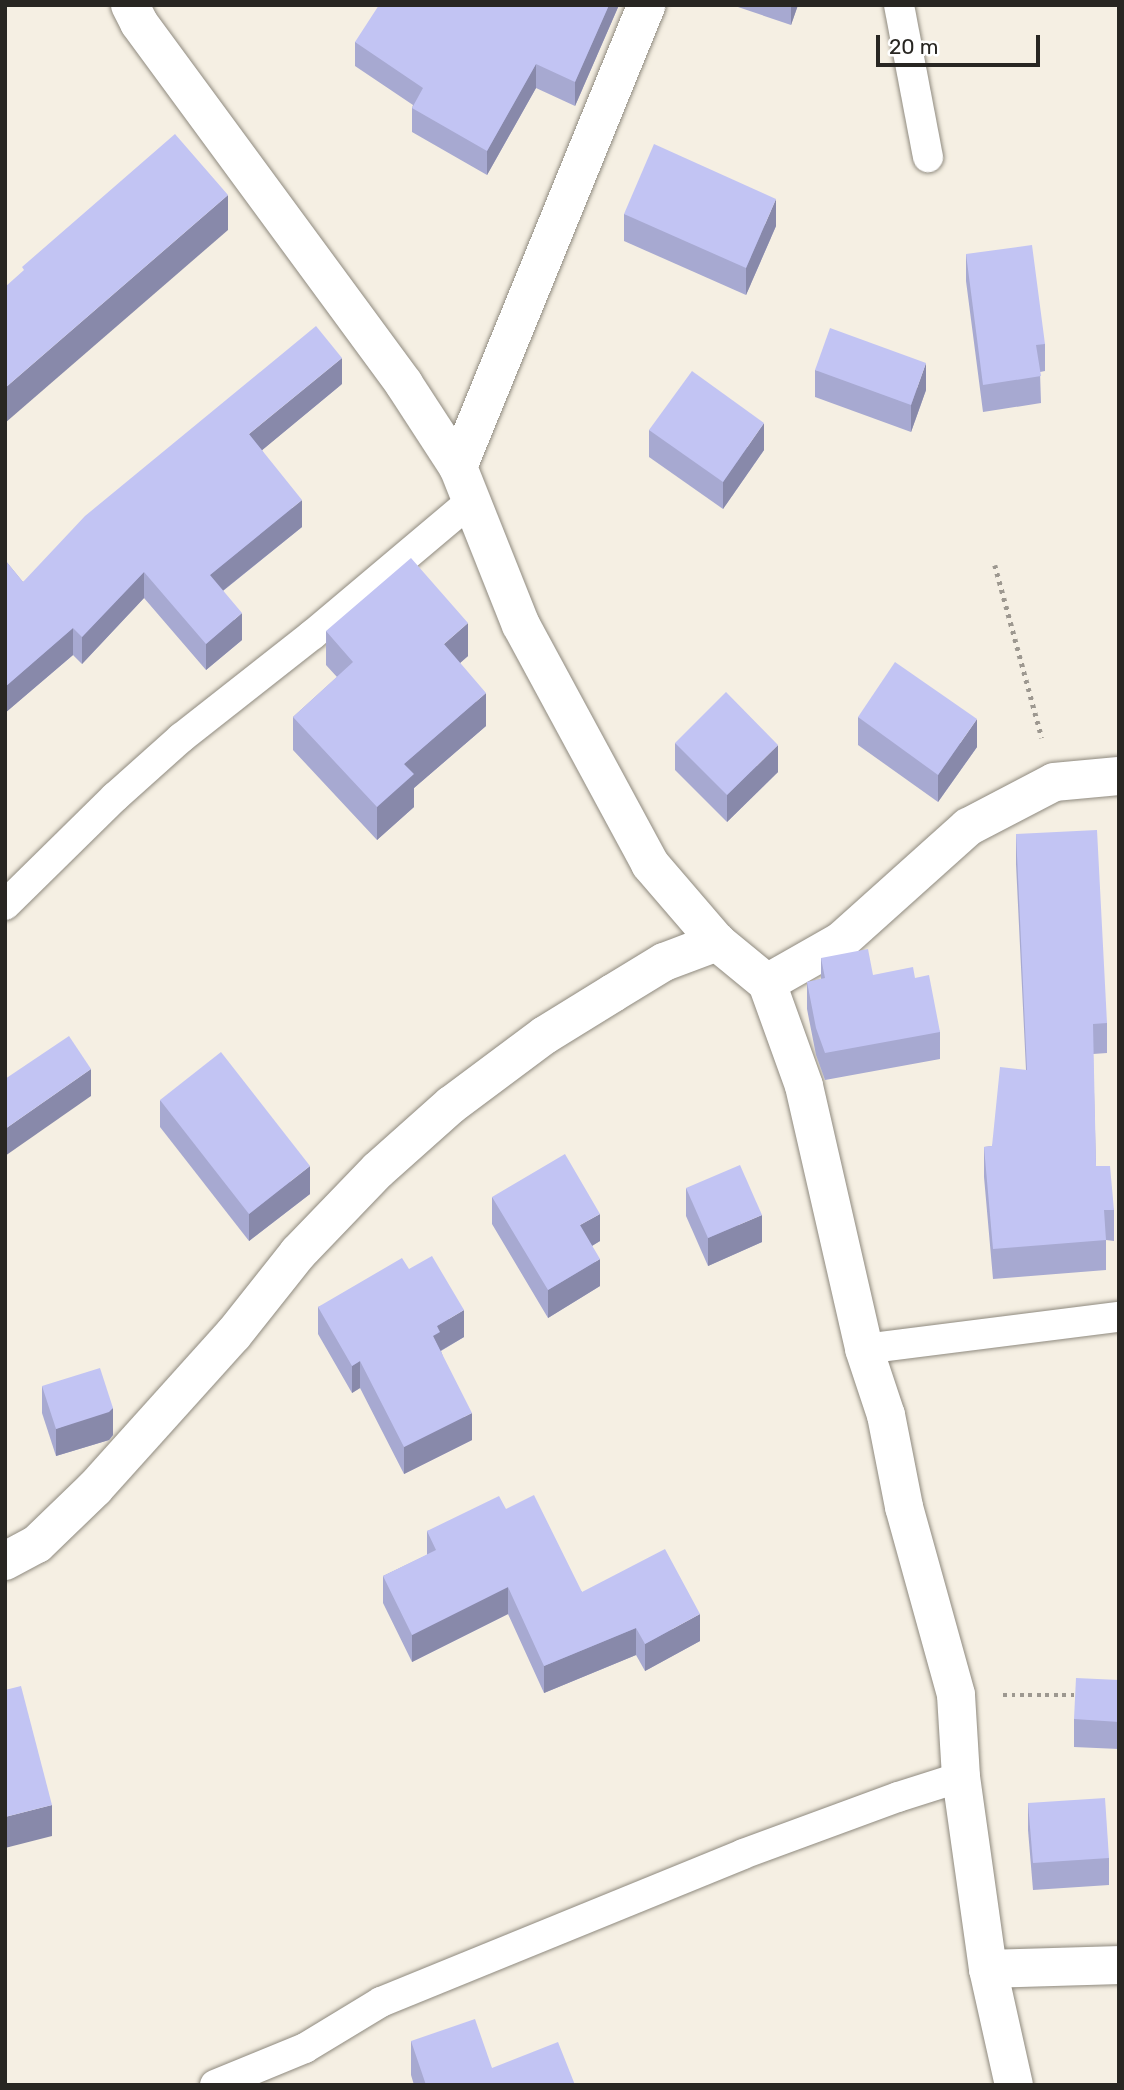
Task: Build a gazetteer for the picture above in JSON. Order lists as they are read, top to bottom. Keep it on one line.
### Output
{"scale_bar":"20 m"}
